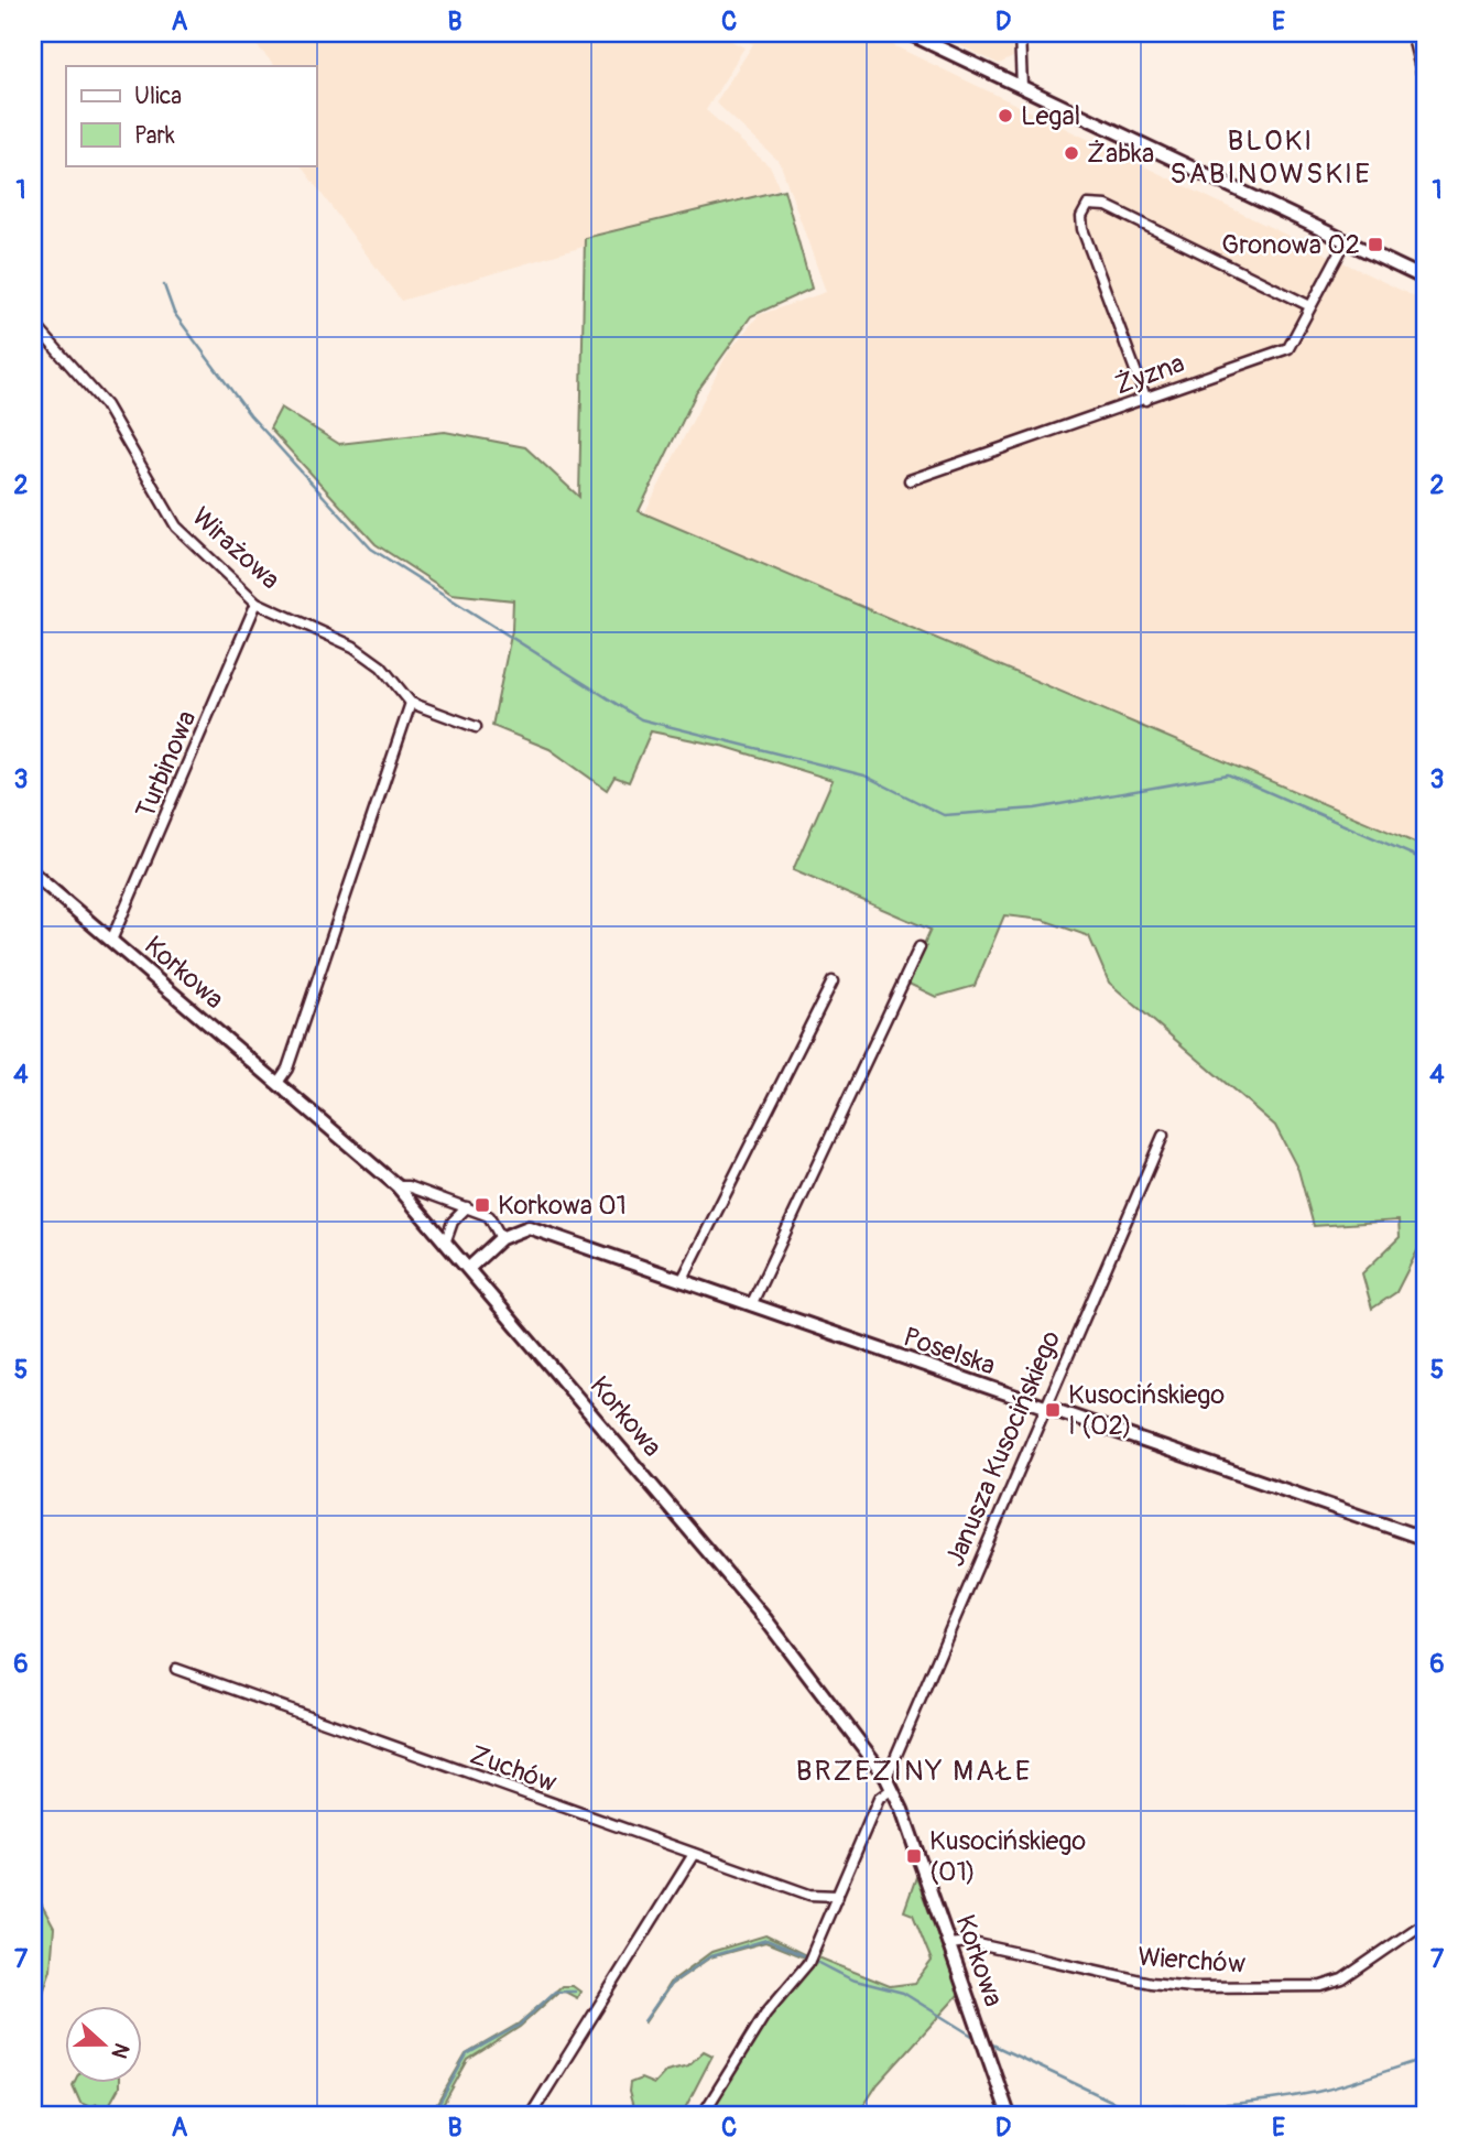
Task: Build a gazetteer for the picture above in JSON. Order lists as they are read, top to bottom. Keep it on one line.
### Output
{"streets":{"street":["Żyzna","Wirażowa","Turbinowa","Korkowa","Poselska","Janusza Kusocińskiego","Zuchów","Wierchów"]},"crossings":[["Wirażowa","Turbinowa"],["Turbinowa","Korkowa"],["Korkowa","Janusza Kusocińskiego"],["Korkowa","Wierchów"],["Poselska","Janusza Kusocińskiego"],["Janusza Kusocińskiego","Zuchów"]],"districts":["BLOKI SABINOWSKIE","BRZEZINY MAŁE"],"places":{"other":["Legal","Żabka"],"transit":["Gronowa 02","Korkowa 01","Kusocińskiego I (02)","Kusocińskiego (01)"]},"legend":["Ulica","Park"],"north":"right","grid":{"columns":["A","B","C","D","E"],"rows":["1","2","3","4","5","6","7"]}}
